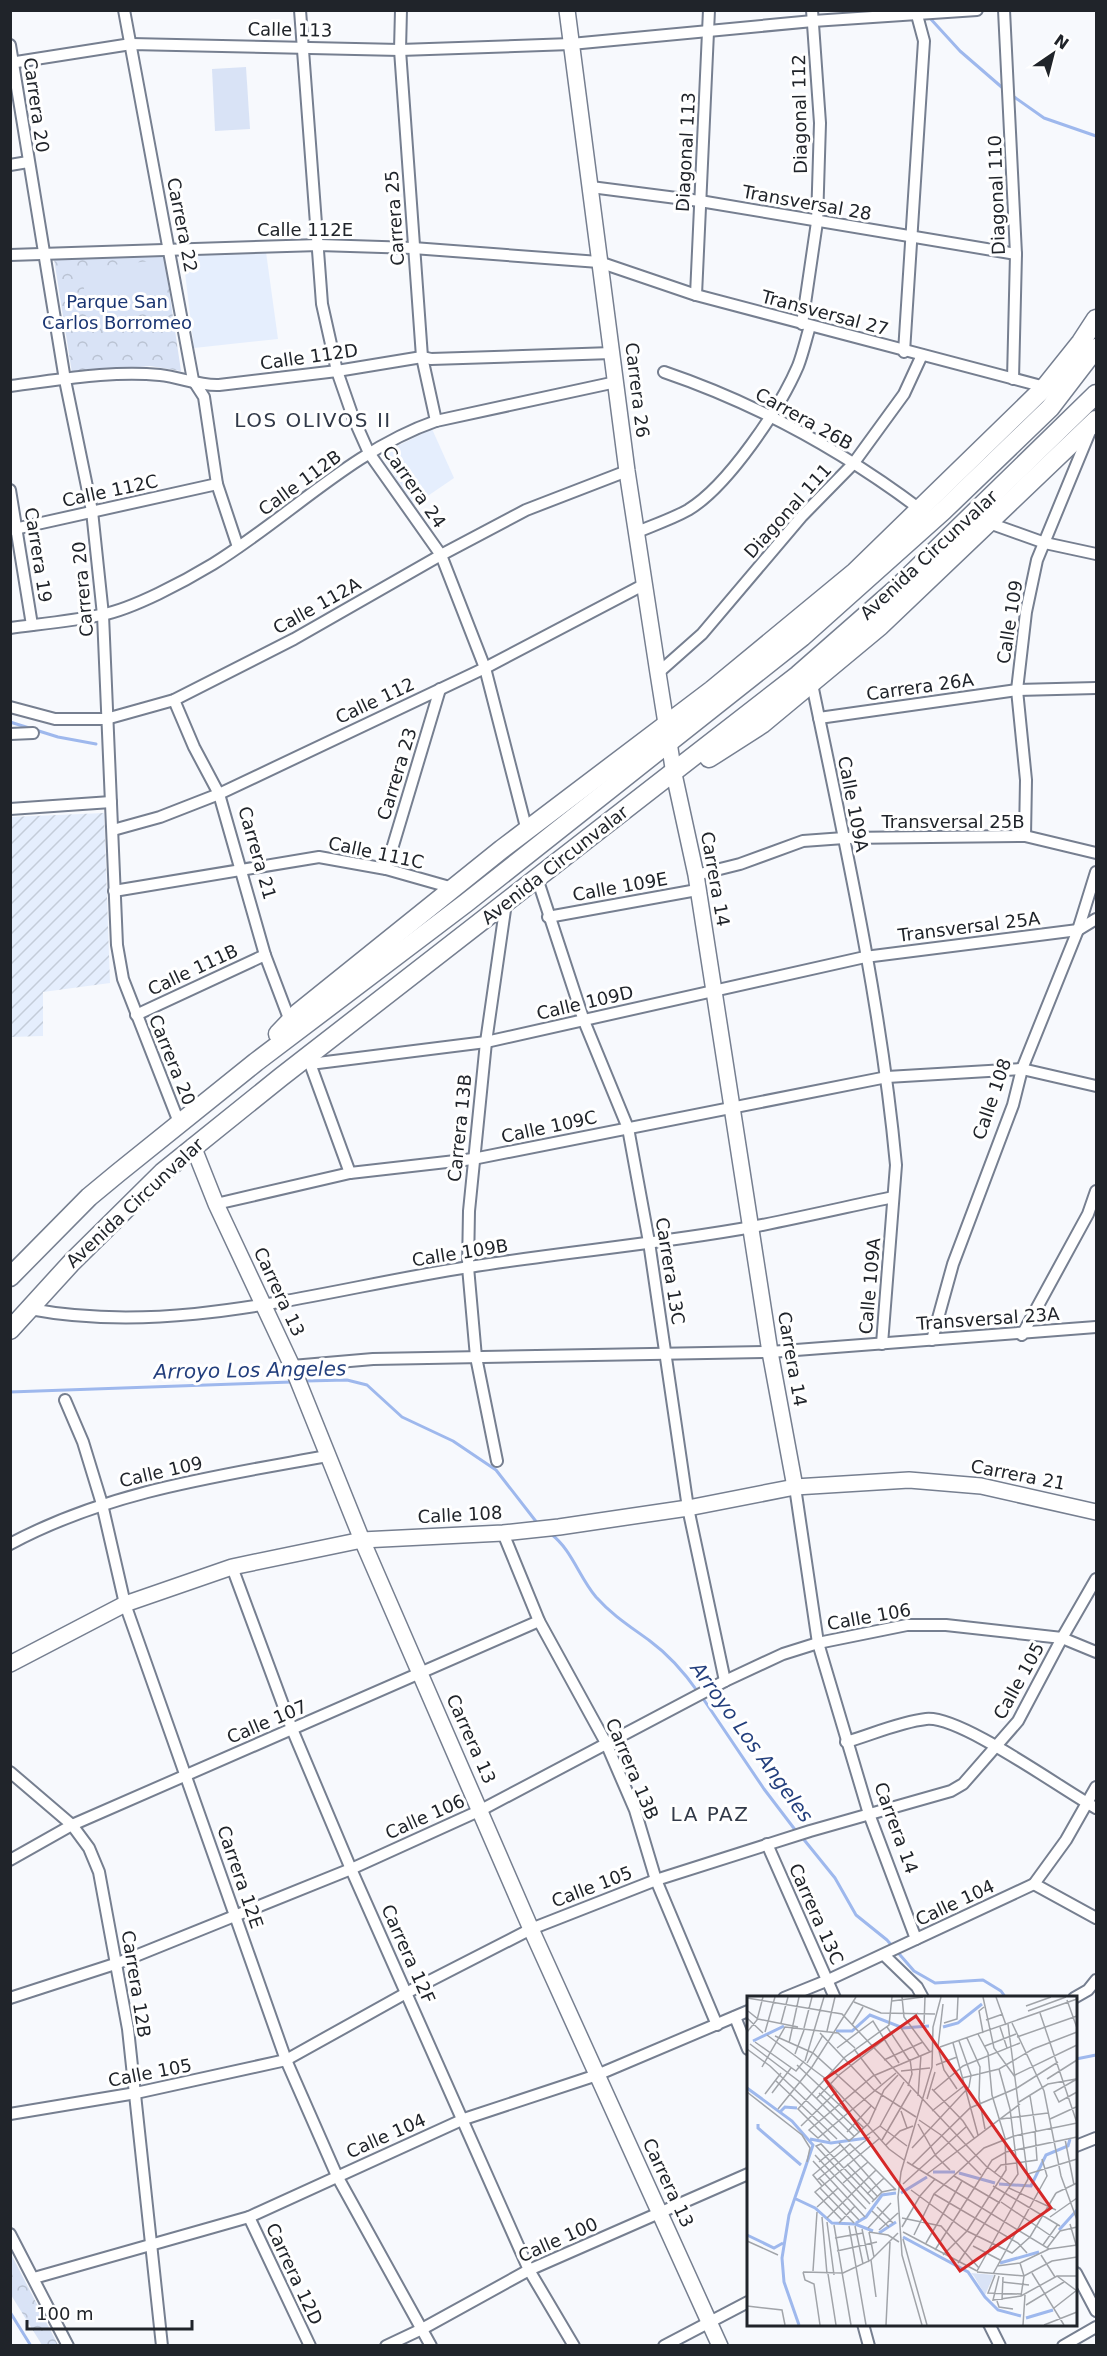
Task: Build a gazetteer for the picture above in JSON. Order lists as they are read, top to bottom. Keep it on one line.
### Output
{"streets":{"highway":["Avenida Circunvalar"],"street":["Calle 113","Carrera 20","Diagonal 112","Diagonal 113","Diagonal 110","Transversal 28","Carrera 25","Carrera 22","Calle 112E","Transversal 27","Calle 112D","Carrera 26","Carrera 26B","Calle 112B","Carrera 24","Calle 112C","Diagonal 111","Carrera 19","Calle 112A","Calle 109","Carrera 26A","Calle 112","Carrera 23","Calle 109A","Transversal 25B","Carrera 21","Calle 111C","Carrera 14","Calle 109E","Transversal 25A","Calle 111B","Calle 109D","Calle 108","Calle 109C","Carrera 13B","Calle 109B","Carrera 13C","Carrera 13","Transversal 23A","Calle 106","Calle 105","Calle 107","Carrera 12E","Calle 104","Carrera 12F","Carrera 12B","Calle 100","Carrera 12D"]},"crossings":[["Calle 113","Carrera 20"],["Calle 113","Diagonal 112"],["Calle 113","Diagonal 113"],["Calle 113","Carrera 25"],["Calle 113","Carrera 22"],["Calle 113","Carrera 26"],["Calle 113","Carrera 24"],["Carrera 20","Calle 112E"],["Carrera 20","Calle 112D"],["Carrera 20","Calle 112B"],["Carrera 20","Calle 112C"],["Carrera 20","Avenida Circunvalar"],["Carrera 20","Calle 112A"],["Carrera 20","Calle 112"],["Carrera 20","Calle 111C"],["Carrera 20","Calle 111B"],["Diagonal 112","Transversal 28"],["Diagonal 112","Transversal 27"],["Diagonal 112","Carrera 26"],["Diagonal 112","Carrera 26B"],["Diagonal 113","Transversal 28"],["Diagonal 113","Transversal 27"],["Diagonal 110","Transversal 28"],["Diagonal 110","Transversal 27"],["Transversal 28","Carrera 26"],["Carrera 25","Calle 112E"],["Carrera 25","Calle 112D"],["Carrera 25","Calle 112B"],["Carrera 22","Calle 112E"],["Carrera 22","Calle 112D"],["Carrera 22","Calle 112B"],["Carrera 22","Calle 112C"],["Calle 112E","Transversal 27"],["Calle 112E","Carrera 26"],["Calle 112E","Carrera 24"],["Transversal 27","Carrera 26"],["Transversal 27","Diagonal 111"],["Calle 112D","Carrera 26"],["Calle 112D","Carrera 24"],["Carrera 26","Calle 112B"],["Carrera 26","Diagonal 111"],["Carrera 26","Avenida Circunvalar"],["Carrera 26","Calle 112A"],["Carrera 26","Calle 112"],["Carrera 26","Carrera 14"],["Carrera 26B","Diagonal 111"],["Calle 112B","Carrera 24"],["Calle 112B","Carrera 19"],["Carrera 24","Calle 112A"],["Carrera 24","Calle 112"],["Calle 112C","Carrera 19"],["Avenida Circunvalar","Carrera 14"],["Avenida Circunvalar","Calle 109D"],["Avenida Circunvalar","Carrera 13B"],["Avenida Circunvalar","Calle 109B"],["Avenida Circunvalar","Carrera 13C"],["Avenida Circunvalar","Carrera 13"],["Calle 112A","Carrera 21"],["Calle 109","Carrera 26A"],["Calle 109","Transversal 25B"],["Calle 109","Carrera 13"],["Calle 109","Carrera 12E"],["Carrera 26A","Calle 109A"],["Calle 112","Carrera 23"],["Calle 112","Carrera 21"],["Carrera 23","Calle 111C"],["Calle 109A","Transversal 25B"],["Calle 109A","Carrera 14"],["Calle 109A","Calle 109E"],["Calle 109A","Transversal 25A"],["Calle 109A","Calle 109D"],["Calle 109A","Calle 109C"],["Calle 109A","Carrera 13B"],["Calle 109A","Calle 109B"],["Calle 109A","Carrera 13C"],["Calle 109A","Carrera 13"],["Calle 109A","Transversal 23A"],["Transversal 25B","Calle 109E"],["Carrera 21","Calle 111C"],["Carrera 21","Calle 111B"],["Carrera 21","Calle 108"],["Carrera 14","Calle 109E"],["Carrera 14","Calle 109D"],["Carrera 14","Calle 108"],["Carrera 14","Calle 109C"],["Carrera 14","Calle 109B"],["Carrera 14","Calle 106"],["Carrera 14","Calle 105"],["Carrera 14","Calle 104"],["Calle 109E","Carrera 13C"],["Transversal 25A","Calle 109D"],["Transversal 25A","Calle 108"],["Calle 109D","Carrera 13B"],["Calle 109D","Carrera 13C"],["Calle 108","Carrera 13B"],["Calle 108","Carrera 13C"],["Calle 108","Carrera 13"],["Calle 108","Transversal 23A"],["Calle 108","Carrera 12E"],["Calle 108","Carrera 12F"],["Calle 109C","Carrera 13B"],["Calle 109C","Carrera 13C"],["Calle 109C","Carrera 13"],["Carrera 13B","Calle 109B"],["Carrera 13B","Calle 106"],["Carrera 13B","Calle 105"],["Carrera 13B","Calle 107"],["Carrera 13B","Calle 104"],["Calle 109B","Carrera 13C"],["Calle 109B","Carrera 13"],["Carrera 13C","Calle 106"],["Carrera 13C","Calle 105"],["Carrera 13C","Calle 104"],["Carrera 13","Calle 106"],["Carrera 13","Calle 105"],["Carrera 13","Calle 107"],["Carrera 13","Calle 104"],["Carrera 13","Calle 100"],["Calle 106","Calle 105"],["Calle 106","Carrera 12E"],["Calle 106","Carrera 12F"],["Calle 106","Carrera 12B"],["Calle 105","Carrera 12E"],["Calle 105","Carrera 12F"],["Calle 105","Carrera 12B"],["Calle 107","Carrera 12E"],["Calle 107","Carrera 12F"],["Calle 107","Carrera 12B"],["Carrera 12E","Calle 104"],["Carrera 12E","Calle 100"],["Calle 104","Carrera 12F"],["Calle 104","Carrera 12B"],["Calle 104","Carrera 12D"],["Carrera 12F","Calle 100"]],"districts":["LOS OLIVOS II","LA PAZ"],"water":["Arroyo Los Angeles"],"parks":["Parque San Carlos Borromeo"],"scale_bar":"100 m","north":"top right"}
